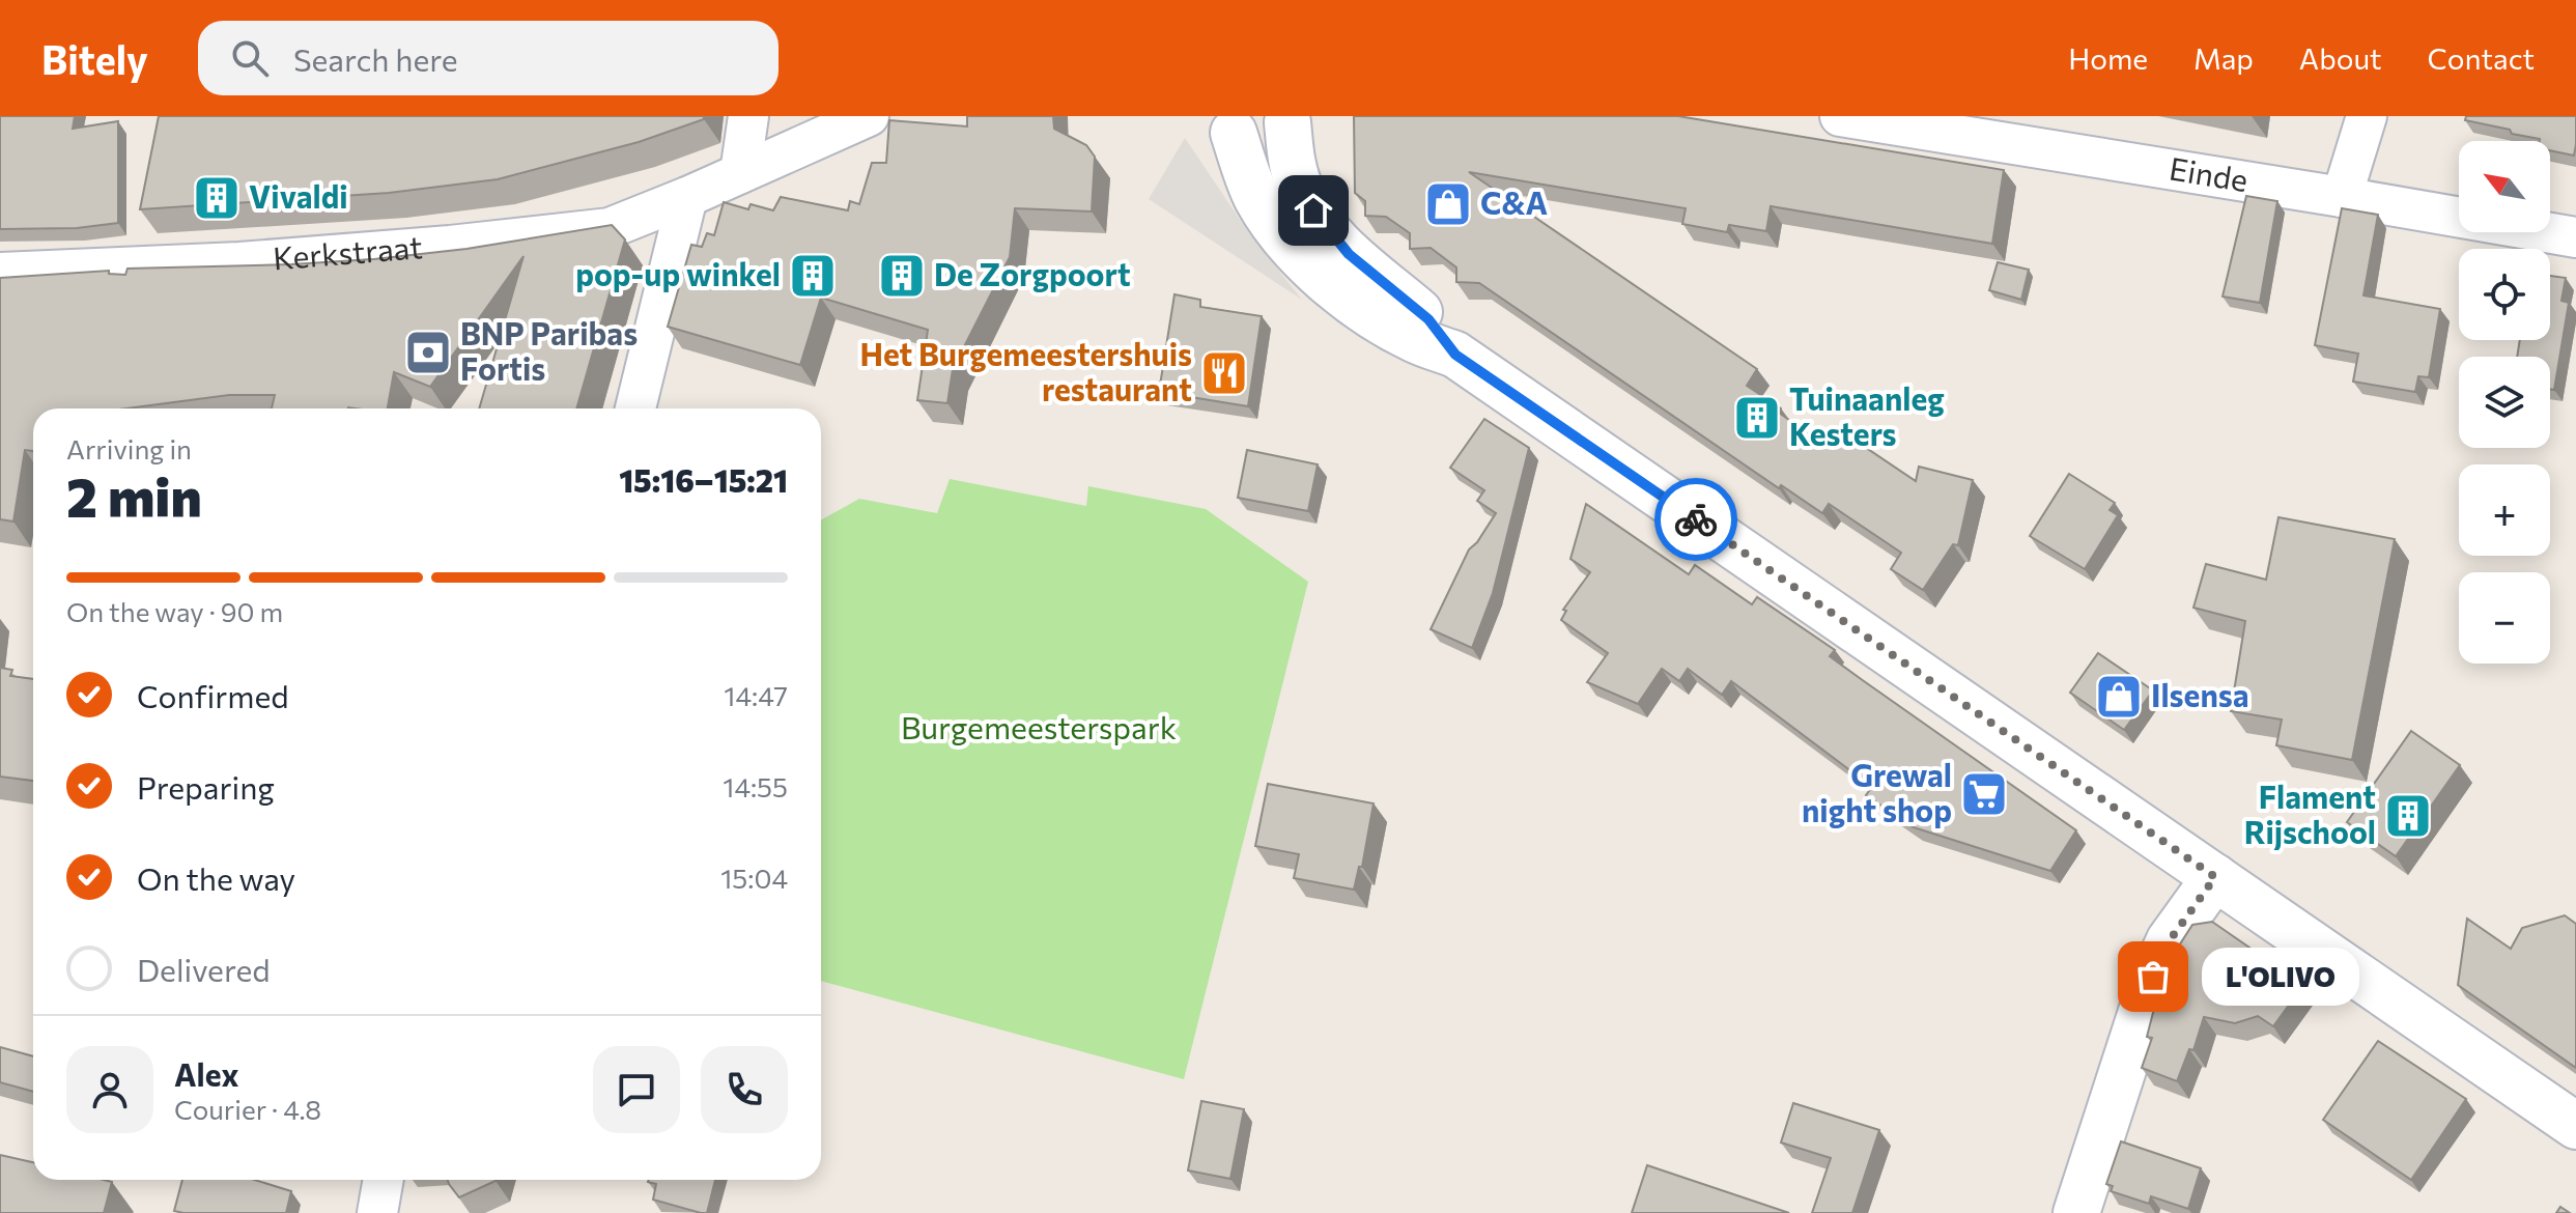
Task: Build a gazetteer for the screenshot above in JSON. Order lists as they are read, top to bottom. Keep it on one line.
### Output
{"streets":{"street":["Einde","Kerkstraat"]},"parks":["Burgemeesterspark"],"places":{"building":["Vivaldi","pop-up winkel","De Zorgpoort","Tuinaanleg Kesters","Flament Rijschool"],"shop":["C&A","Ilsensa"],"bank":["BNP Paribas Fortis"],"restaurant":["Het Burgemeestershuis restaurant"],"supermarket":["Grewal night shop"],"other":["L'OLIVO"]},"north":"top left","page":{"header":"Bitely","search":"Search here","nav":["Home","Map","About","Contact"],"map_buttons":["+","−"],"heading":["2 min","Arriving in","15:16–15:21"],"panel":["Alex","Courier · 4.8"],"bar":"On the way · 90 m","list":[["Confirmed","14:47"],["Preparing","14:55"],["On the way","15:04"],"Delivered"],"bubble":"L'OLIVO"}}
